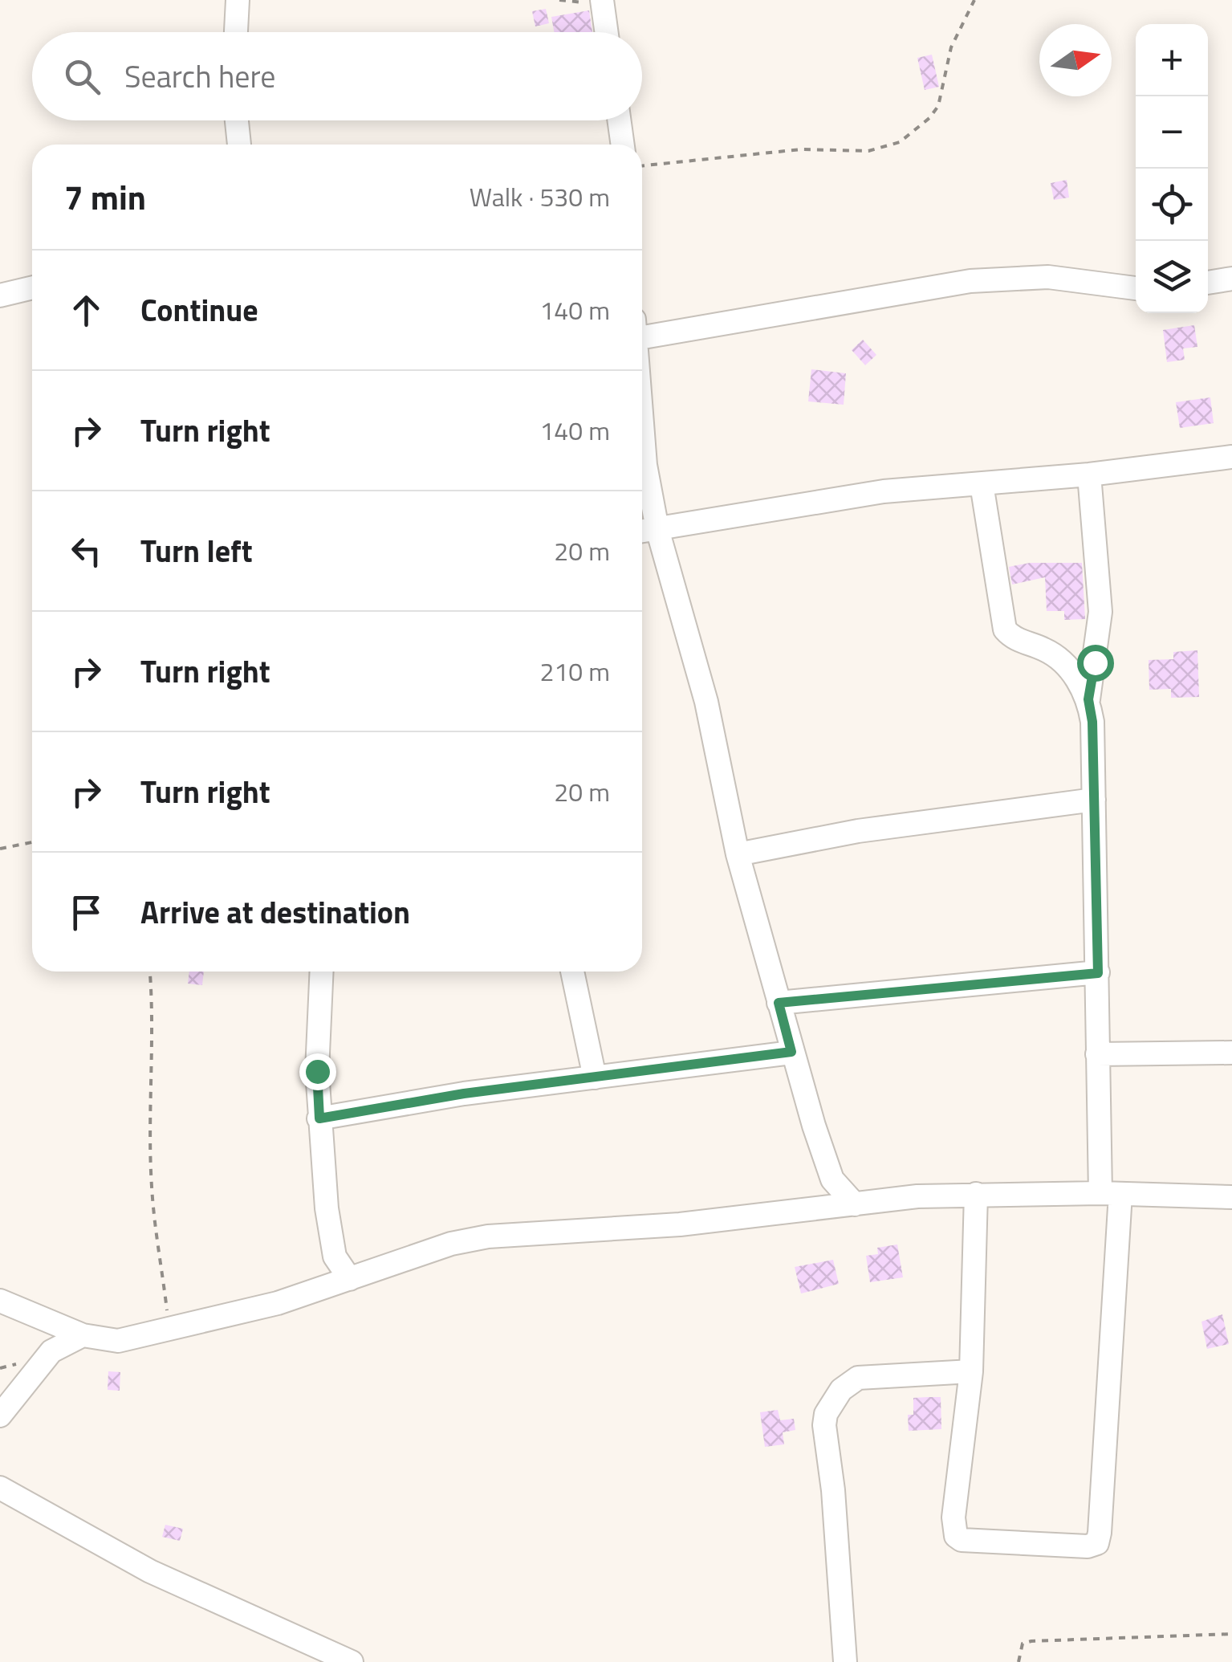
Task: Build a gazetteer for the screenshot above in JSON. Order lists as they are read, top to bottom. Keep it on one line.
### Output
{"north":"right","page":{"map_buttons":["+","−"],"search":"Search here","heading":["7 min","Walk · 530 m"],"list":[["Continue","140 m"],["Turn right","140 m"],["Turn left","20 m"],["Turn right","210 m"],["Turn right","20 m"],"Arrive at destination"]}}
